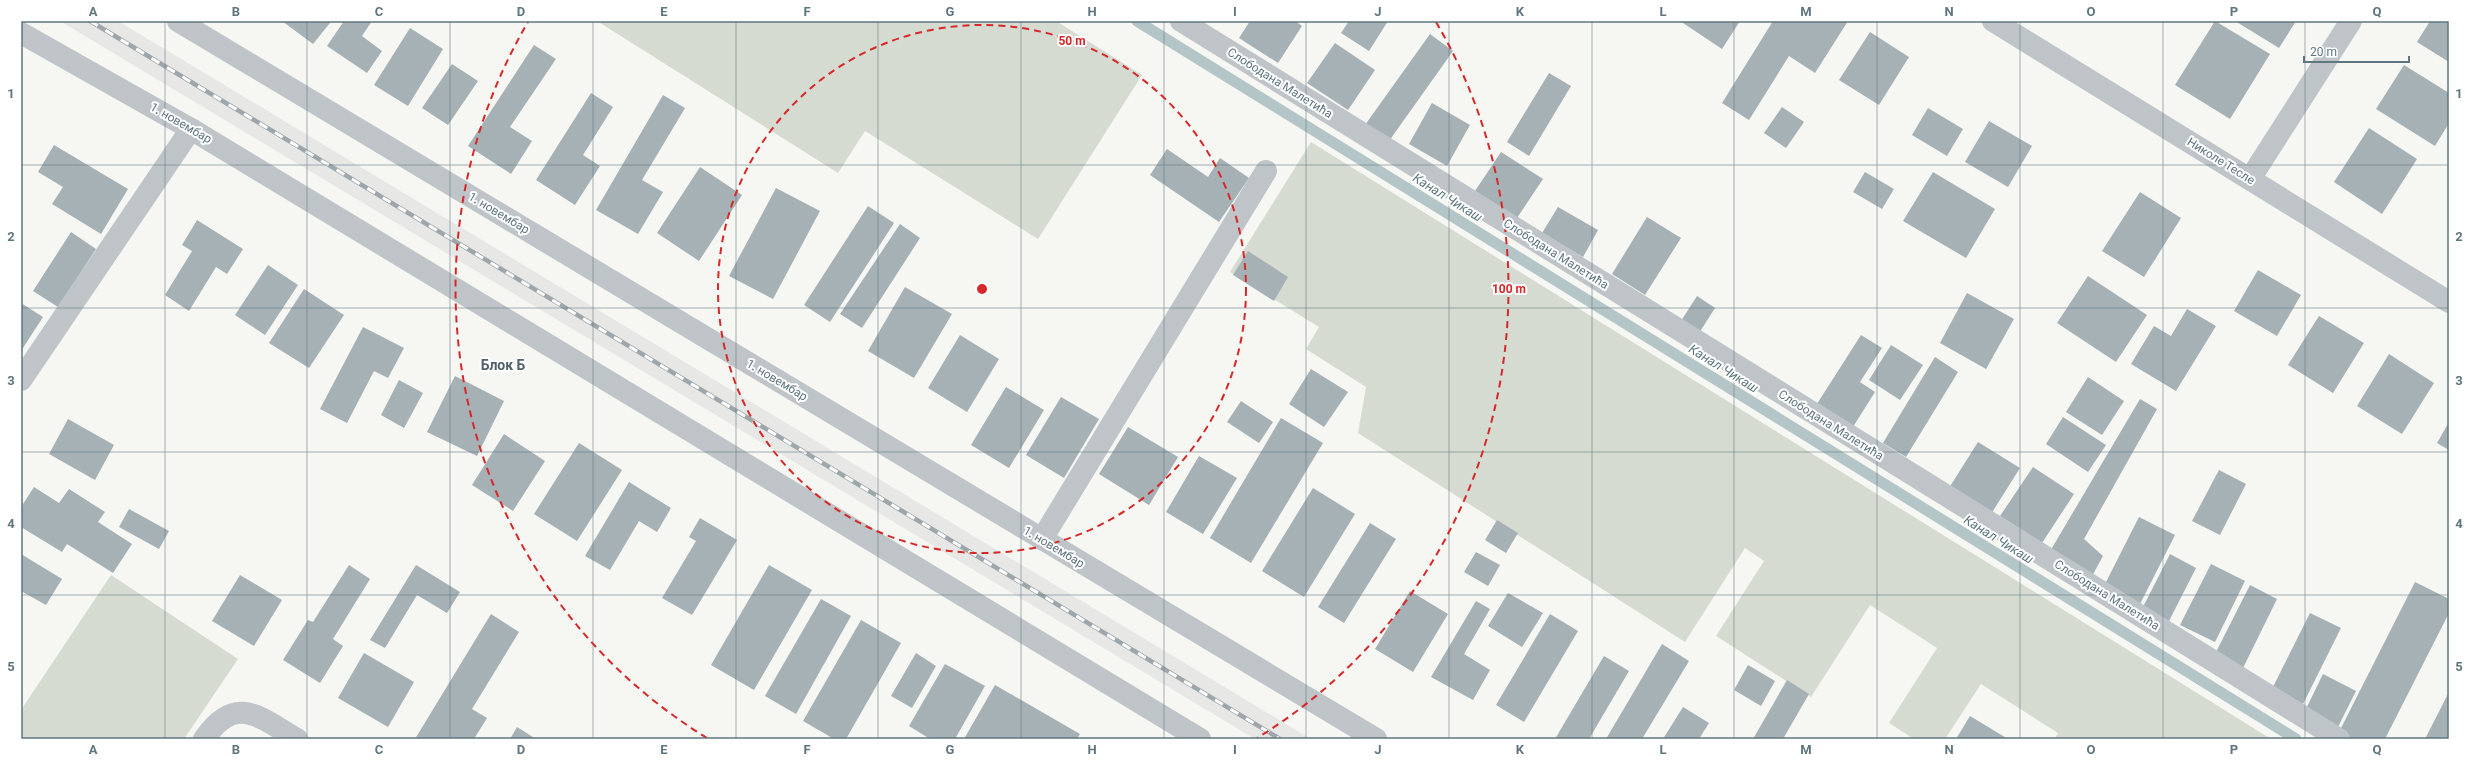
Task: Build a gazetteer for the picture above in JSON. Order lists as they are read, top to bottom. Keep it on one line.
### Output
{"streets":{"street":["Слободана Малетића","1. новембар","Николе Тесле"]},"districts":["Блок Б"],"water":["Канал Чикаш"],"scale_bar":"20 m","grid":{"columns":["A","B","C","D","E","F","G","H","I","J","K","L","M","N","O","P","Q"],"rows":["1","2","3","4","5"]},"rings":["50 m","100 m"]}
